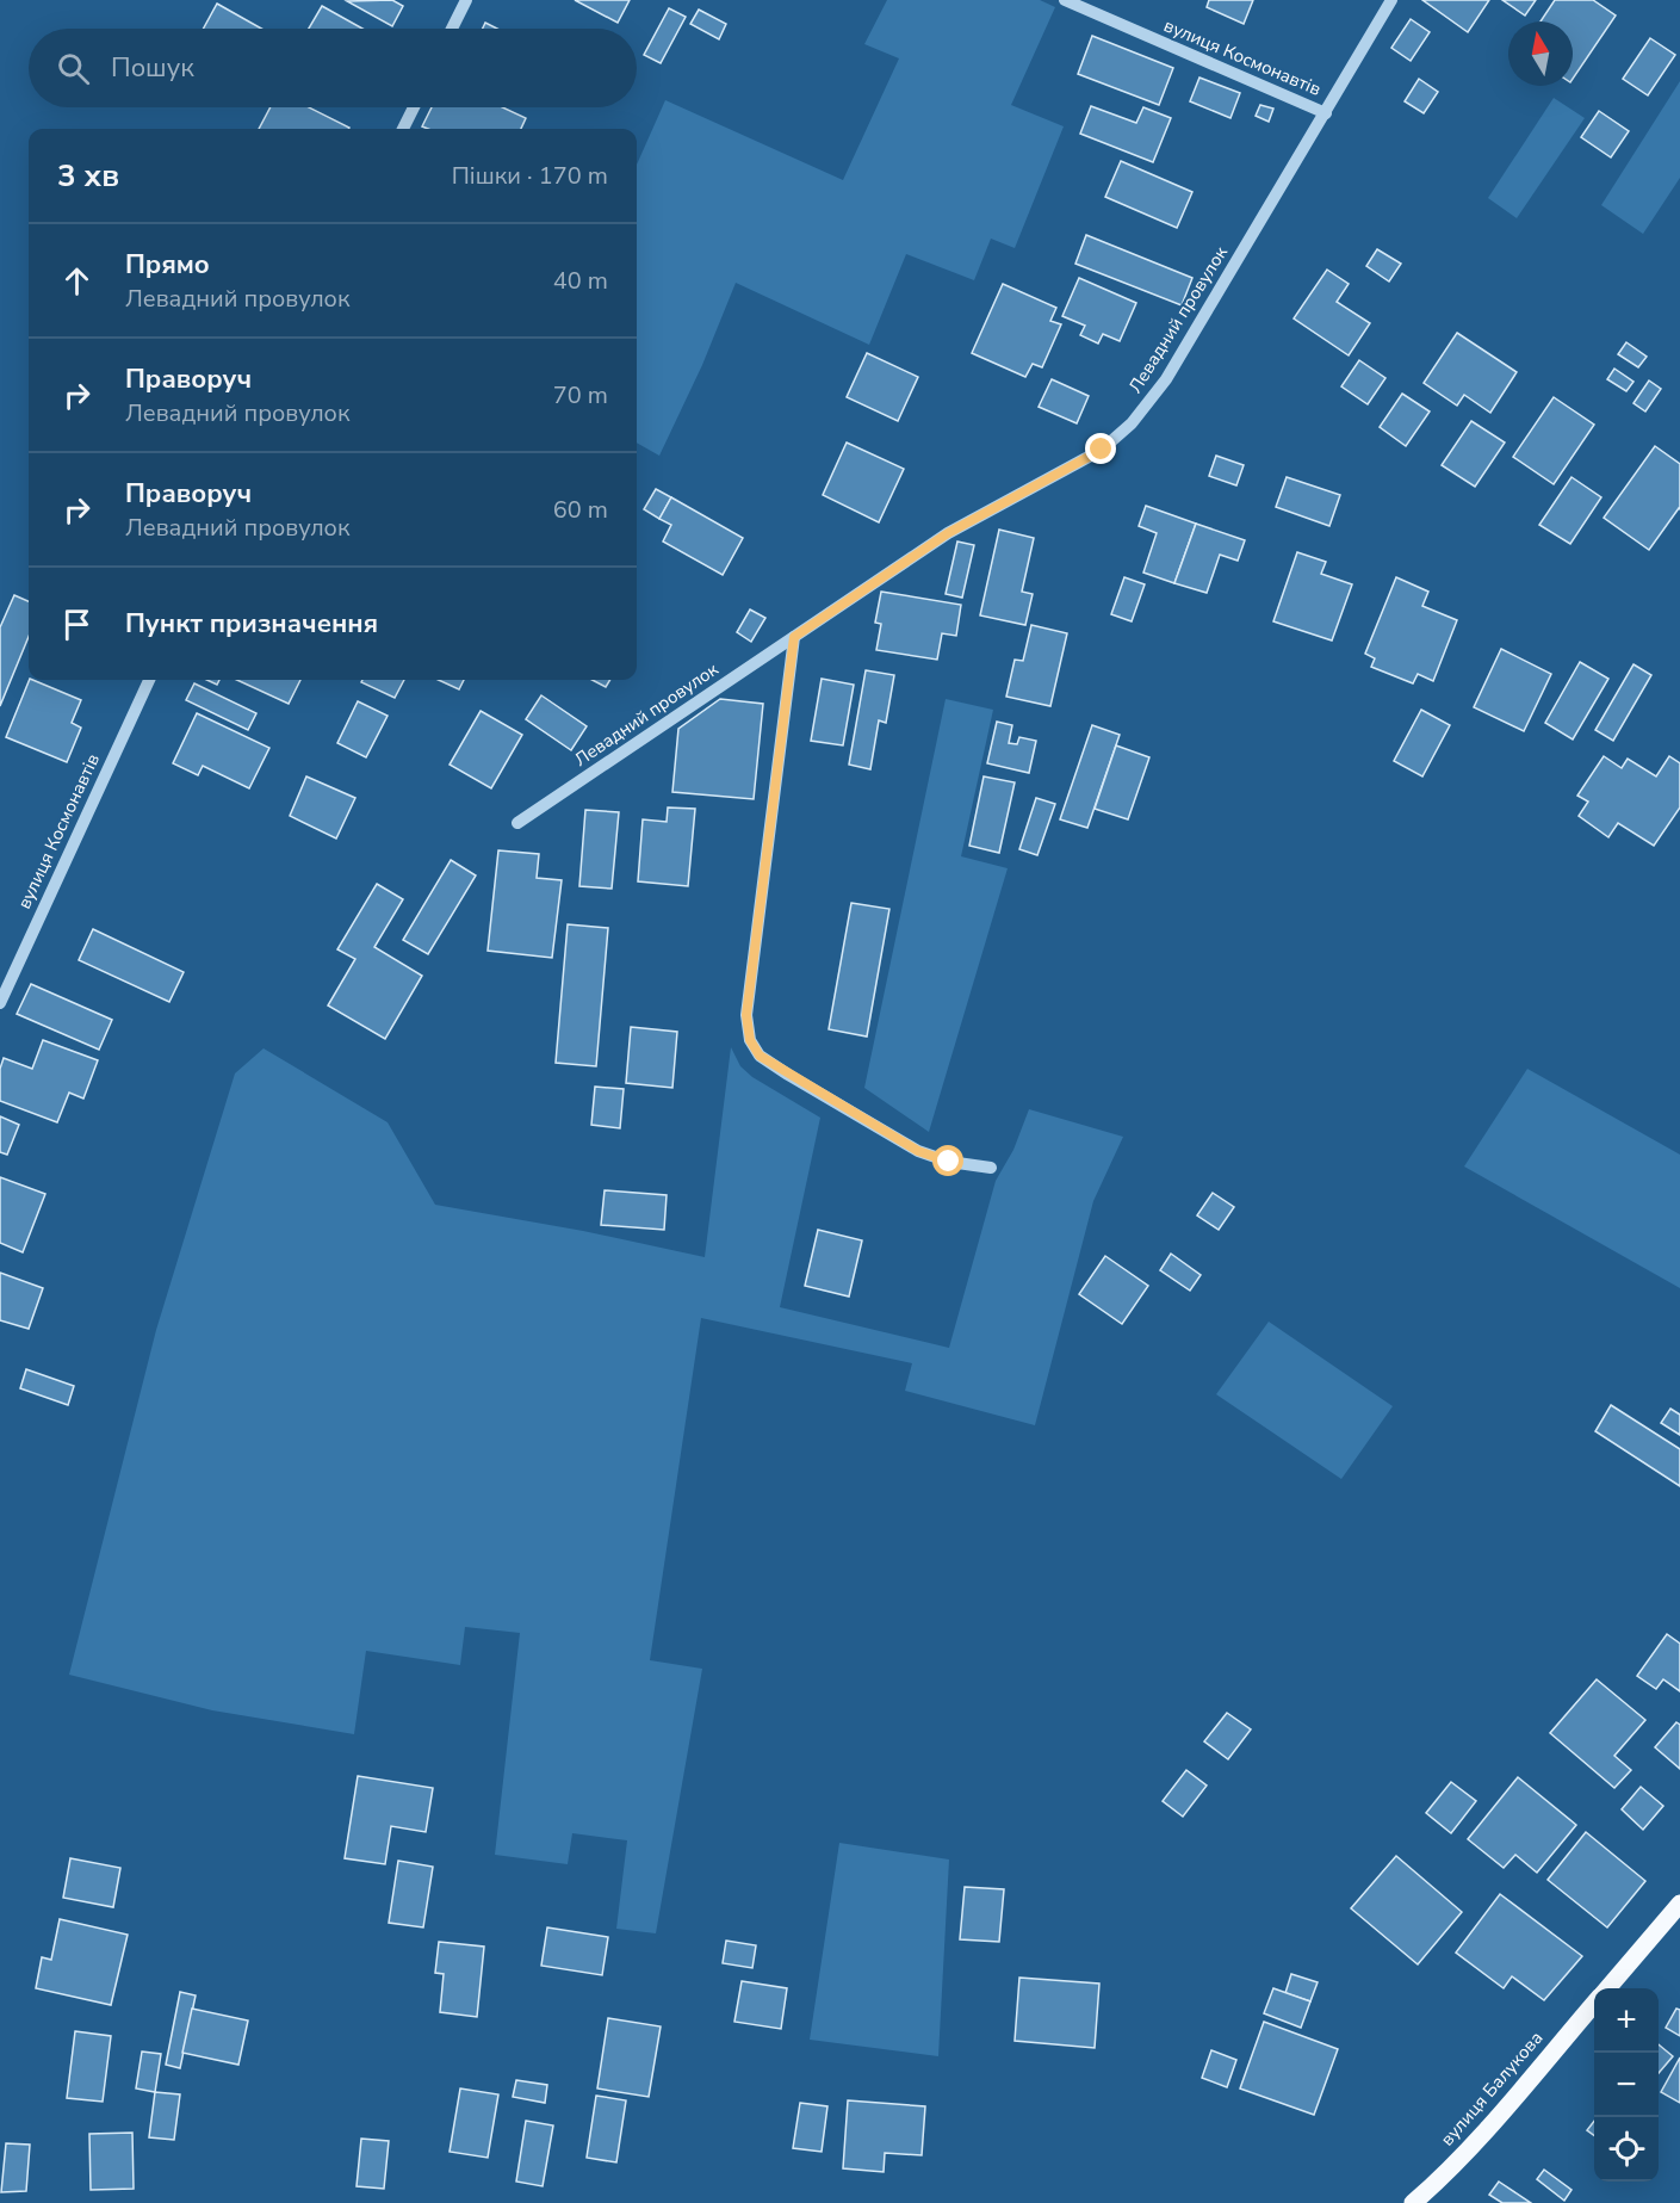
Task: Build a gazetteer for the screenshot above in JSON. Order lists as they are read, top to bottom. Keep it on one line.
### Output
{"streets":{"main road":["вулиця Балукова"],"street":["вулиця Космонавтів","Левадний провулок"]},"crossings":[["вулиця Космонавтів","Левадний провулок"]],"north":"top","page":{"search":"Пошук","heading":["3 хв","Пішки · 170 m"],"list":[["Прямо","Левадний провулок","40 m"],["Праворуч","Левадний провулок","70 m"],["Праворуч","Левадний провулок","60 m"],"Пункт призначення"],"map_buttons":["+","−"]}}
